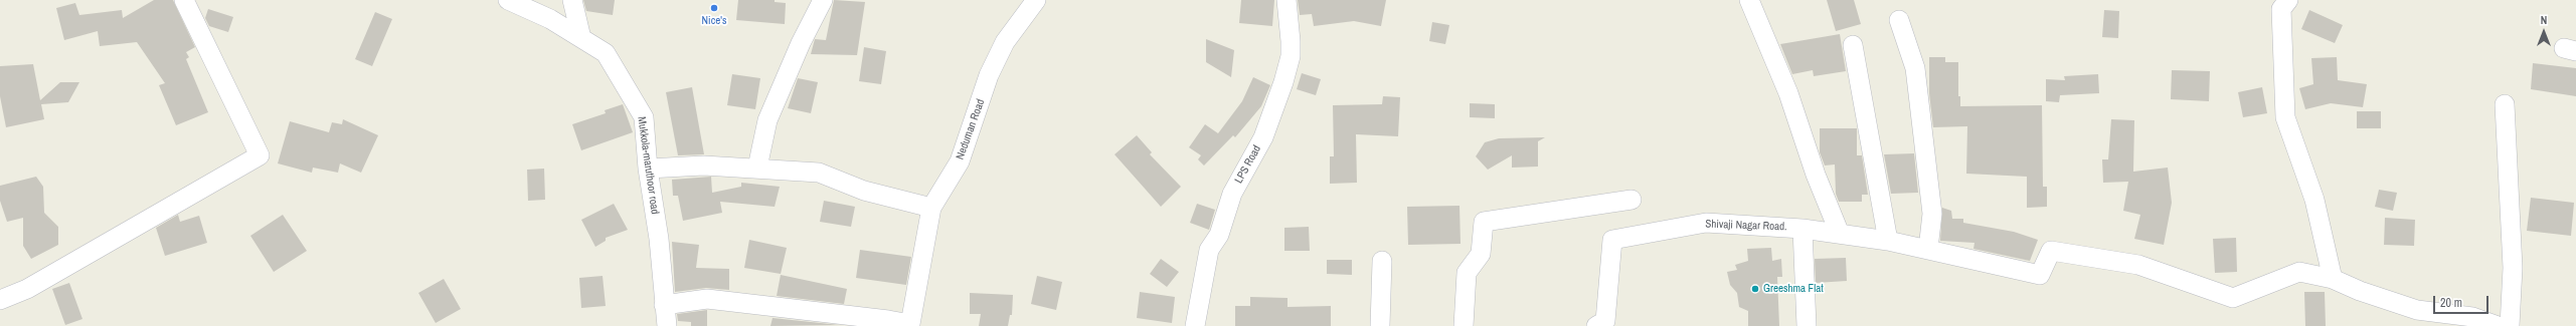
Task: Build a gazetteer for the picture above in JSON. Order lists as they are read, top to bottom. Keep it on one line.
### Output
{"streets":{"street":["Neduman Road","LPS Road","Mukkola-maruthoor road","Shivaji Nagar Road."]},"places":["Nice's","Greeshma Flat"],"scale_bar":"20 m","north":"top"}
